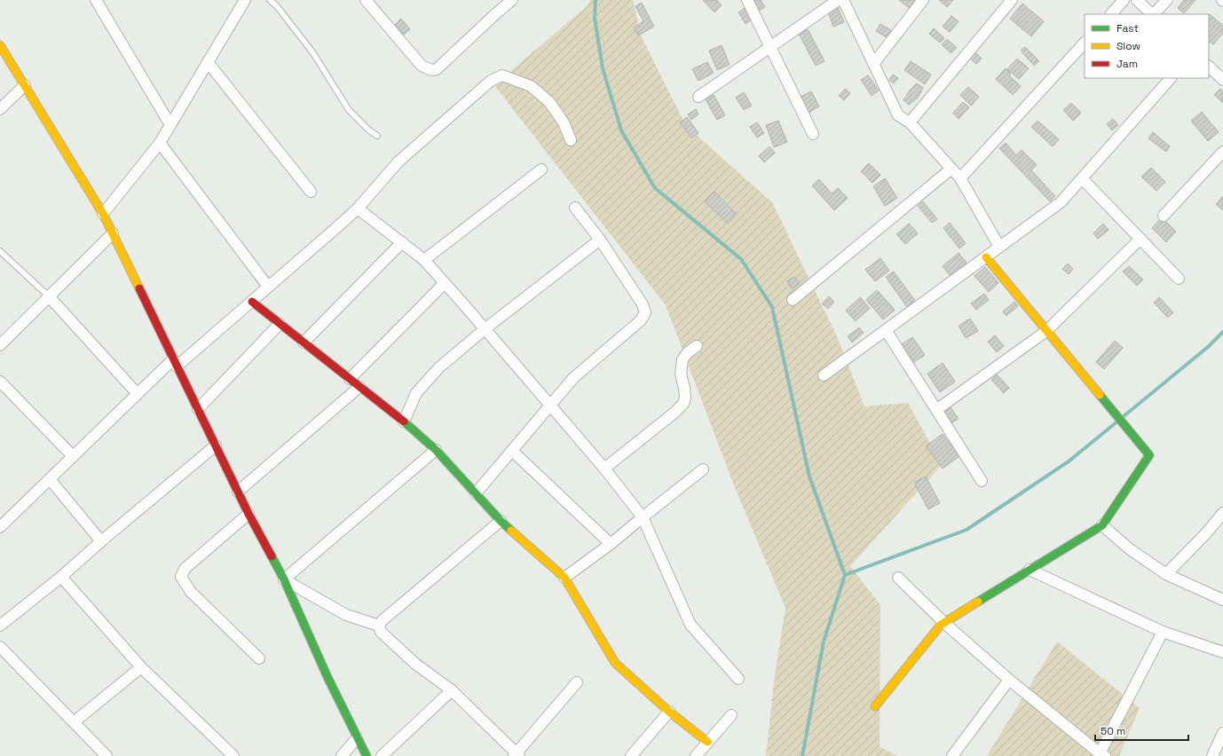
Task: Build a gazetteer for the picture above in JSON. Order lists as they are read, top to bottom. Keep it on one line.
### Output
{"legend":["Fast","Slow","Jam"],"scale_bar":"50 m"}
